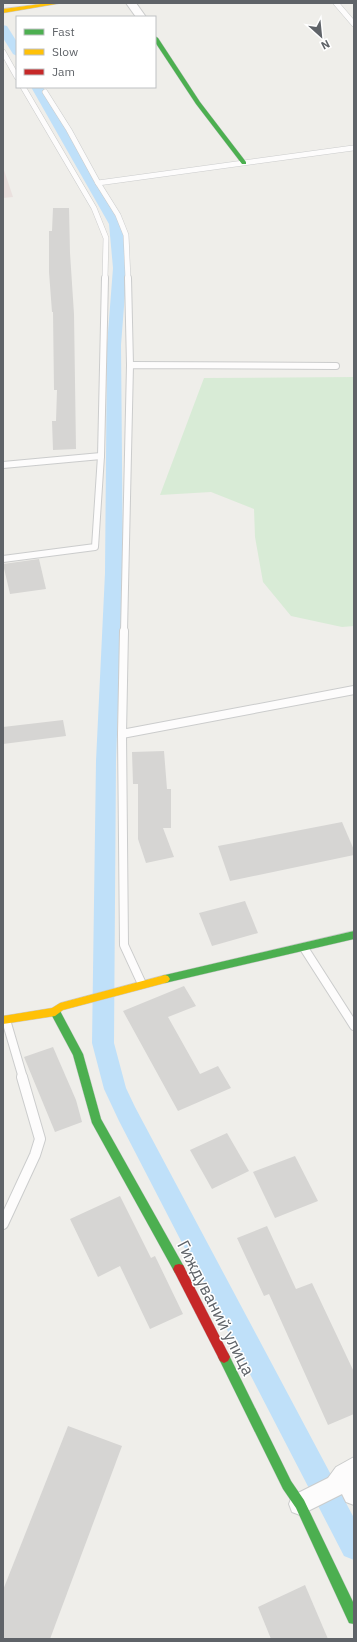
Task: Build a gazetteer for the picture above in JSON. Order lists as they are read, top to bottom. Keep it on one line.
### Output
{"streets":{"street":["Гиждуваний улица"]},"legend":["Fast","Slow","Jam"],"north":"bottom right"}
